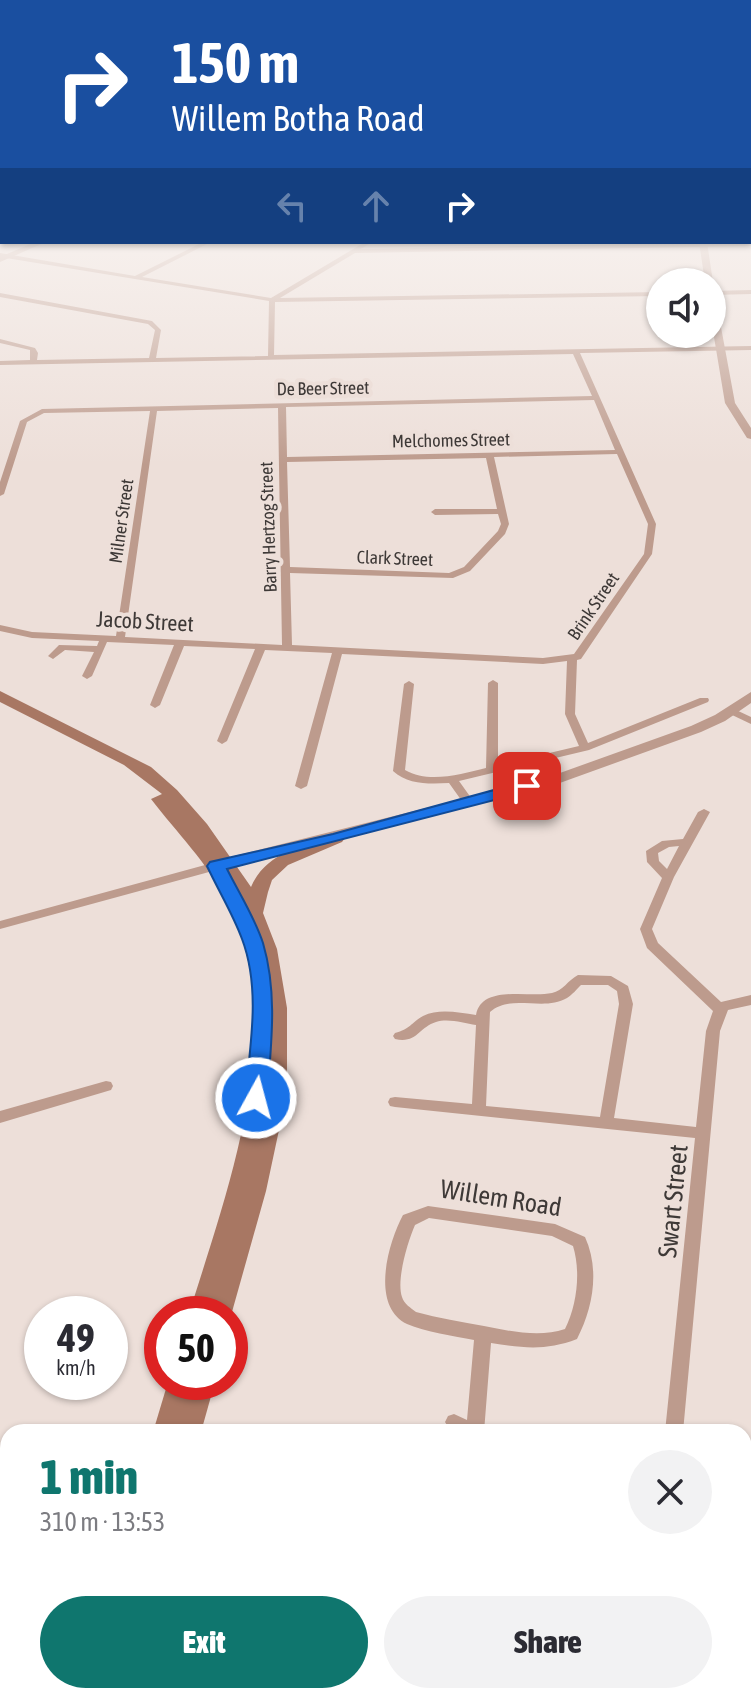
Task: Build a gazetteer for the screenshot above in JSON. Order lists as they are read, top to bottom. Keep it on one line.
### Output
{"streets":{"street":["De Beer Street","Melchomes Street","Milner Street","Barry Hertzog Street","Clark Street","Brink Street","Jacob Street","Willem Road","Swart Street"]},"crossings":[["De Beer Street","Milner Street"],["De Beer Street","Barry Hertzog Street"],["De Beer Street","Brink Street"],["Melchomes Street","Barry Hertzog Street"],["Melchomes Street","Brink Street"],["Milner Street","Jacob Street"],["Barry Hertzog Street","Clark Street"],["Barry Hertzog Street","Brink Street"],["Barry Hertzog Street","Jacob Street"],["Brink Street","Jacob Street"]],"page":{"turn":["150 m","Willem Botha Road"],"speed":"49 km/h","limit":"50","heading":["1 min","310 m · 13:53"],"buttons":["Exit","Share"]}}
